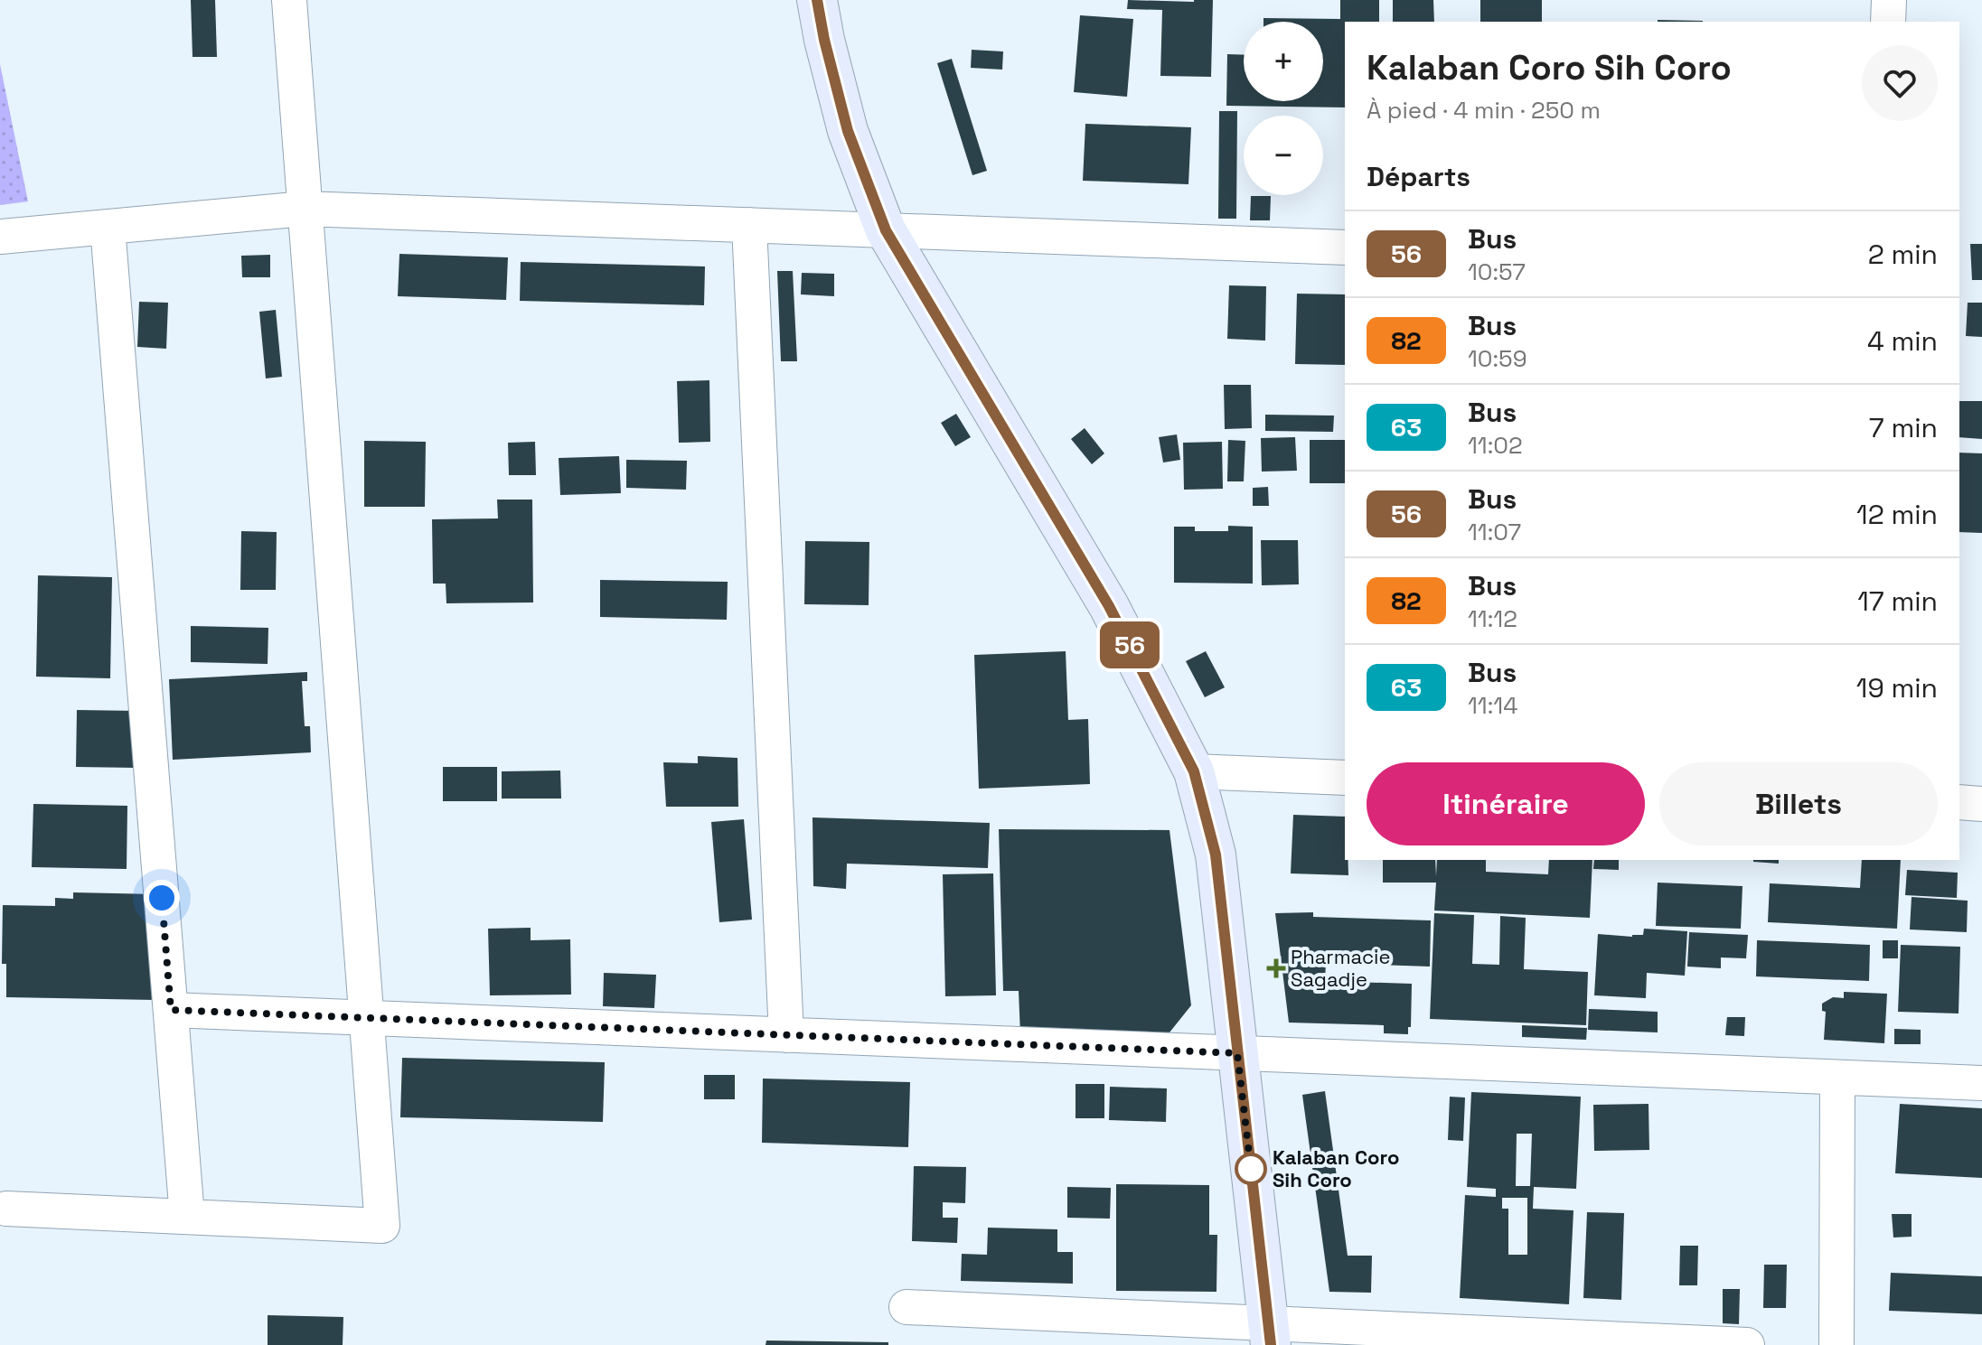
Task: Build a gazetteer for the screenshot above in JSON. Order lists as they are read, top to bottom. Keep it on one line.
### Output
{"places":{"health":["Pharmacie Sagadje"],"other":["Kalaban Coro Sih Coro"]},"lines":["bus line 56"],"page":{"on_map":"56","map_buttons":["+","−"],"heading":[["Kalaban Coro Sih Coro","À pied · 4 min · 250 m"],"Départs"],"list":[{"mark":"56","name":"Bus","note":"10:57","value":"2 min"},{"mark":"82","name":"Bus","note":"10:59","value":"4 min"},{"mark":"63","name":"Bus","note":"11:02","value":"7 min"},{"mark":"56","name":"Bus","note":"11:07","value":"12 min"},{"mark":"82","name":"Bus","note":"11:12","value":"17 min"},{"mark":"63","name":"Bus","note":"11:14","value":"19 min"}],"buttons":["Itinéraire","Billets"]}}
